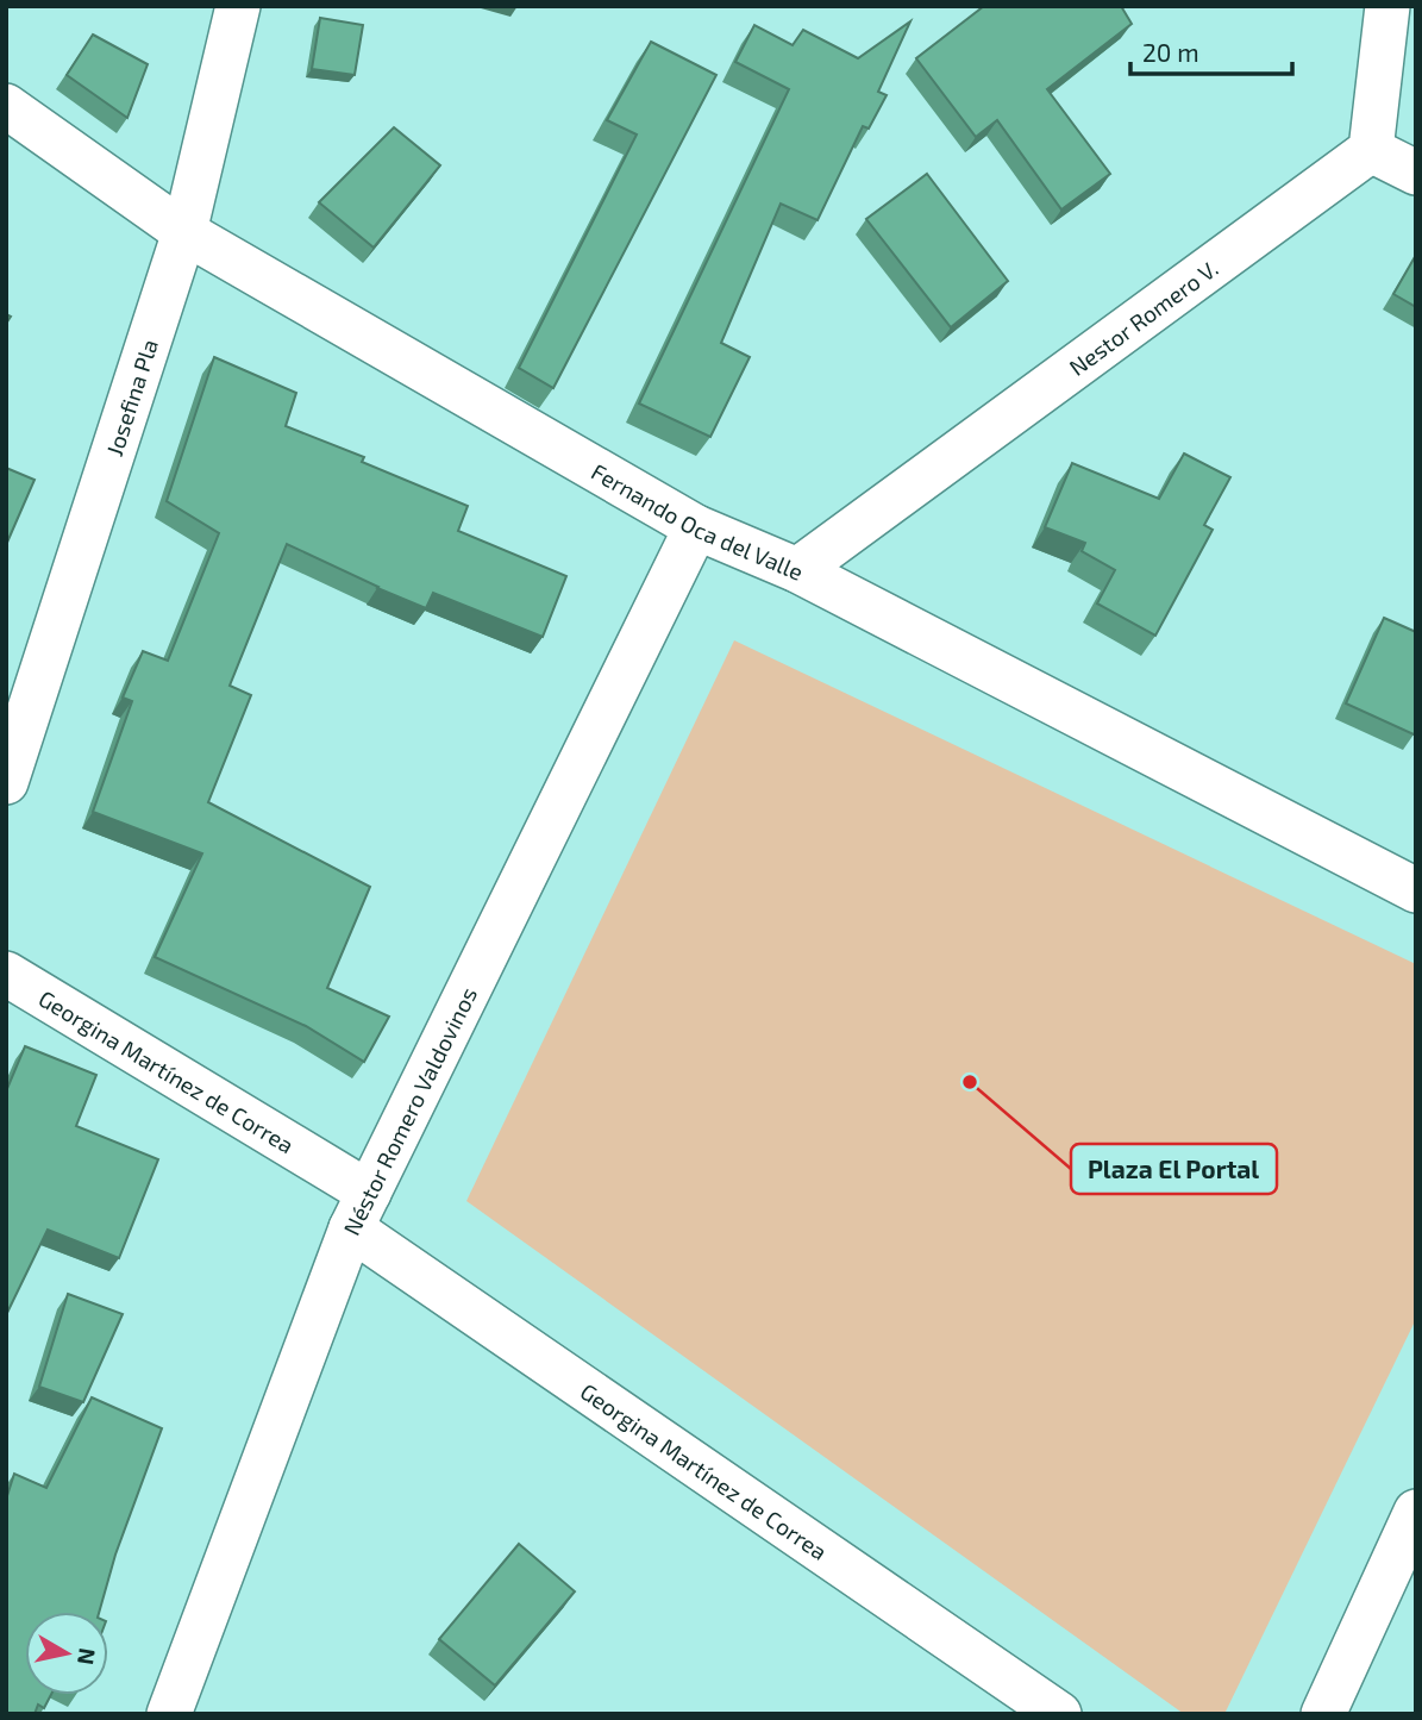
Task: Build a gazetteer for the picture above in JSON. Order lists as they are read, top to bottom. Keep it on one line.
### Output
{"streets":{"street":["Nestor Romero V.","Josefina Pla","Fernando Oca del Valle","Georgina Martínez de Correa","Néstor Romero Valdovinos"]},"crossings":[["Nestor Romero V.","Fernando Oca del Valle"],["Josefina Pla","Fernando Oca del Valle"],["Fernando Oca del Valle","Néstor Romero Valdovinos"],["Georgina Martínez de Correa","Néstor Romero Valdovinos"]],"places":["Plaza El Portal"],"scale_bar":"20 m","north":"right"}
